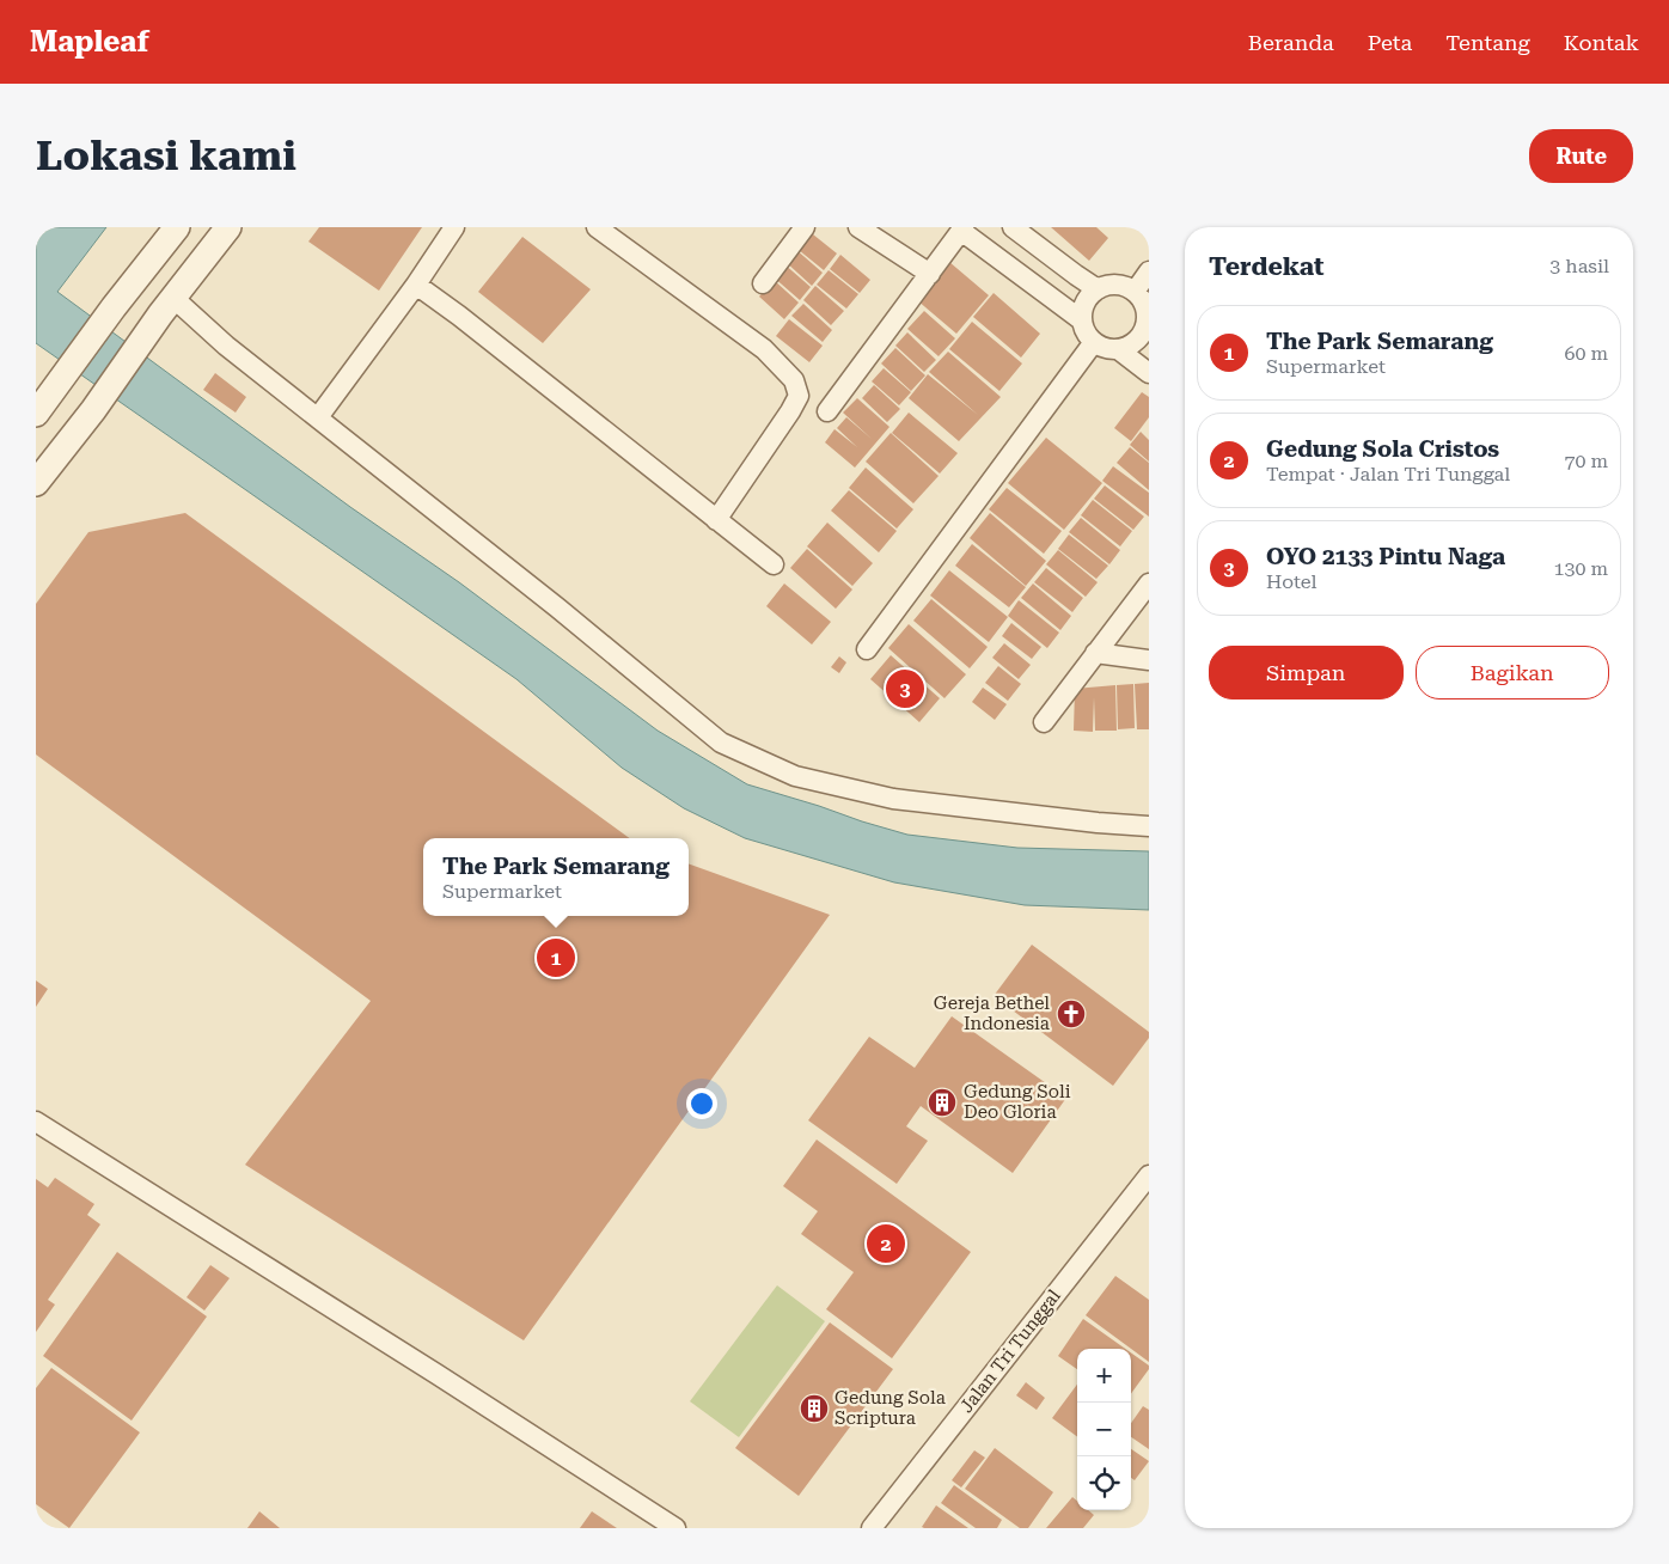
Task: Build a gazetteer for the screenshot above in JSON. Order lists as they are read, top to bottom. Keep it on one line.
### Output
{"streets":{"street":["Jalan Tri Tunggal"]},"places":{"church":["Gereja Bethel Indonesia"],"building":["Gedung Soli Deo Gloria","Gedung Sola Scriptura"]},"page":{"header":"Mapleaf","nav":["Beranda","Peta","Tentang","Kontak"],"buttons":["Rute",["Simpan","Bagikan"]],"title":"Lokasi kami","heading":["Terdekat","3 hasil"],"list":[{"mark":"1","name":"The Park Semarang","note":"Supermarket","value":"60 m"},{"mark":"2","name":"Gedung Sola Cristos","note":"Tempat · Jalan Tri Tunggal","value":"70 m"},{"mark":"3","name":"OYO 2133 Pintu Naga","note":"Hotel","value":"130 m"}],"pins":["3","1","2"],"popup":["The Park Semarang","Supermarket"],"map_buttons":["+","−"]}}
